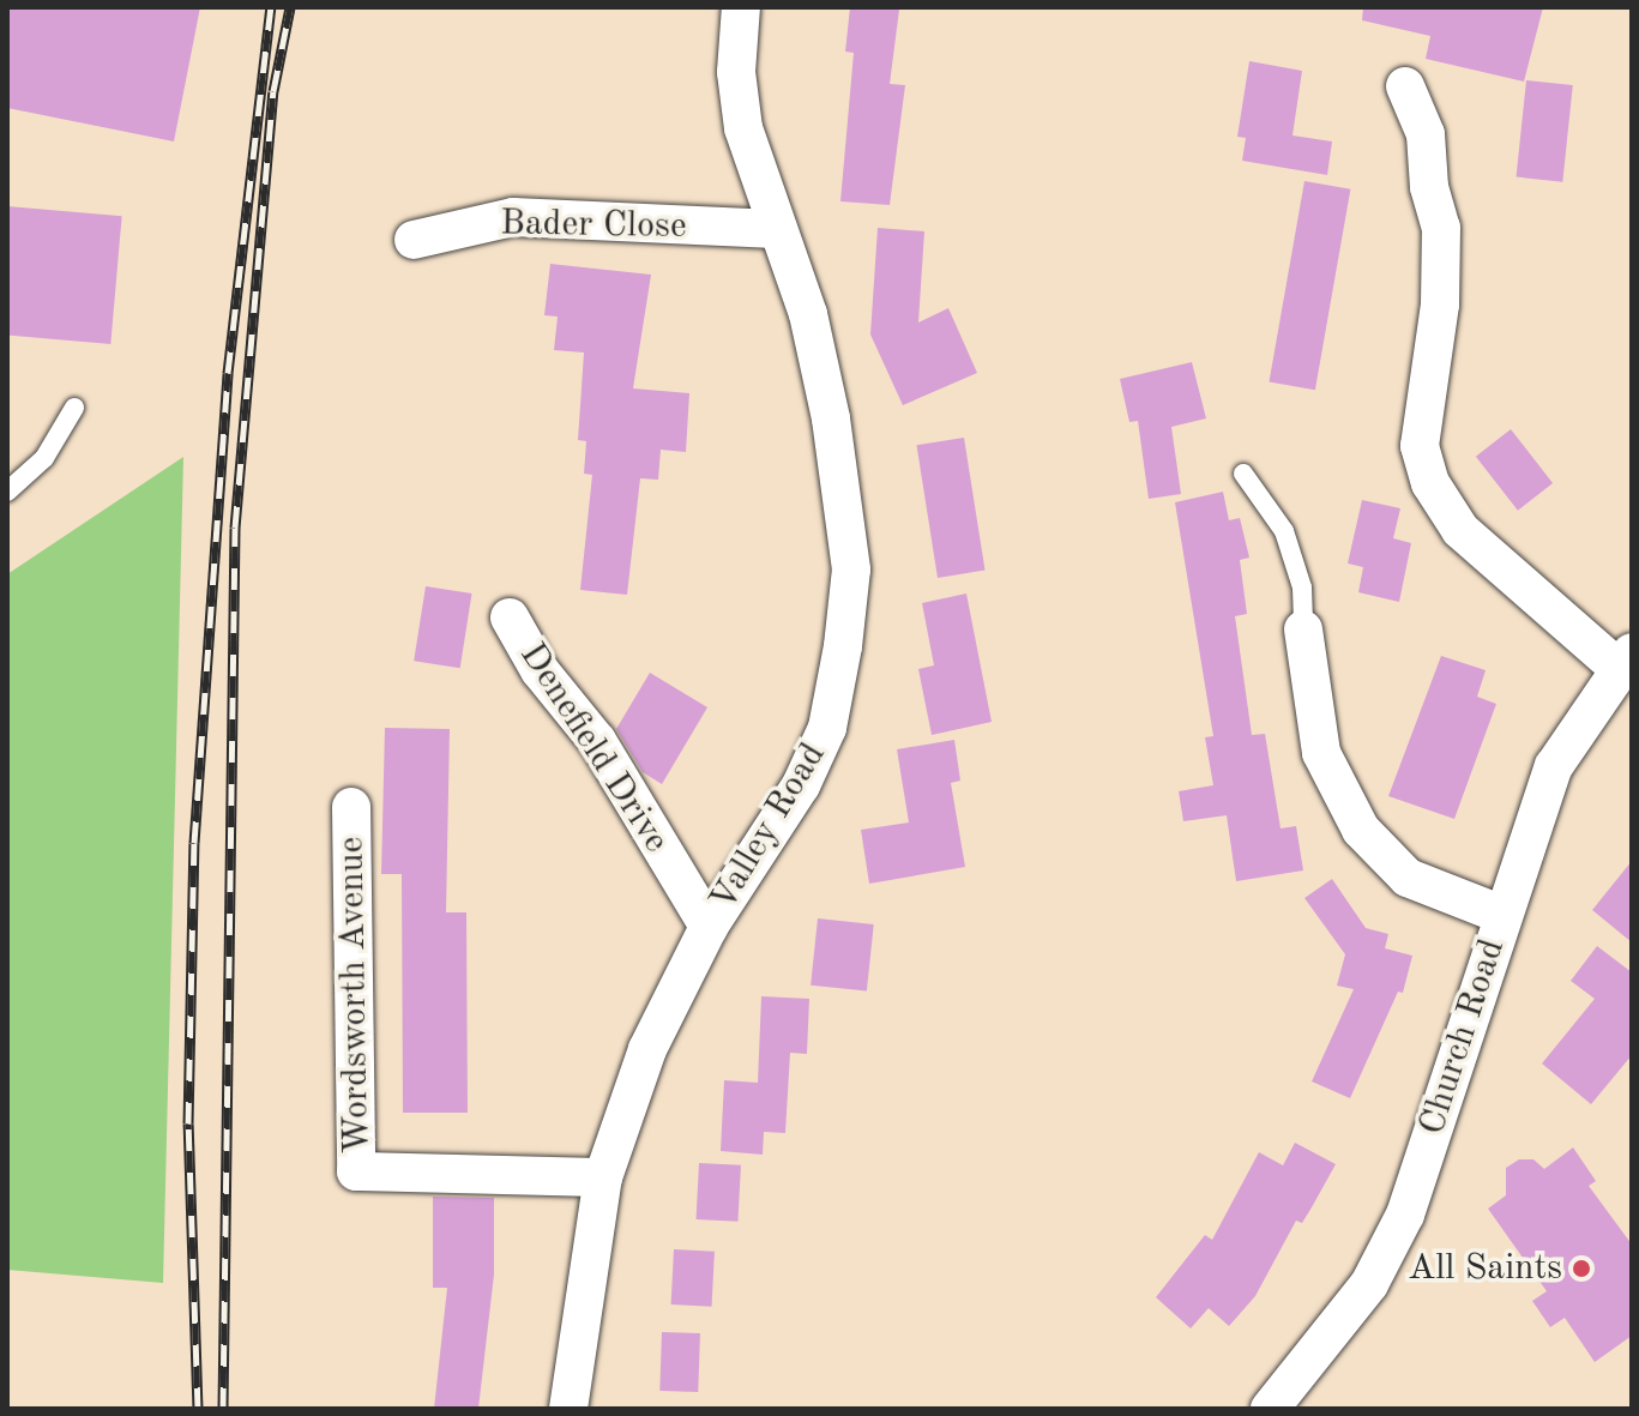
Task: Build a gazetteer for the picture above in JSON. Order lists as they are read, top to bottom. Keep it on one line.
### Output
{"streets":{"street":["Bader Close","Denefield Drive","Valley Road","Wordsworth Avenue","Church Road"]},"crossings":[["Bader Close","Valley Road"],["Denefield Drive","Valley Road"],["Valley Road","Wordsworth Avenue"]],"places":["All Saints"]}
